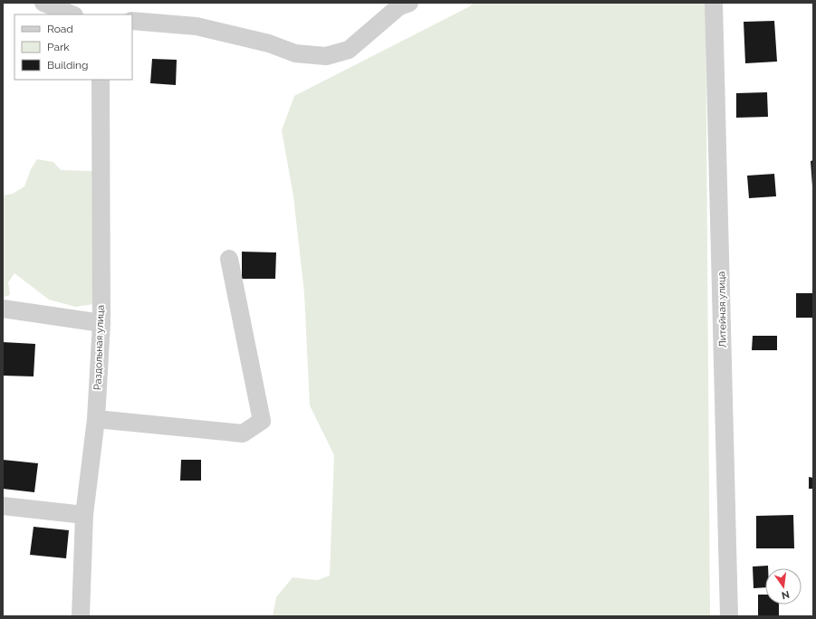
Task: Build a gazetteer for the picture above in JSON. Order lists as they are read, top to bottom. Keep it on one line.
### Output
{"streets":{"street":["Литейная улица","Раздольная улица"]},"legend":["Road","Park","Building"],"north":"bottom"}
